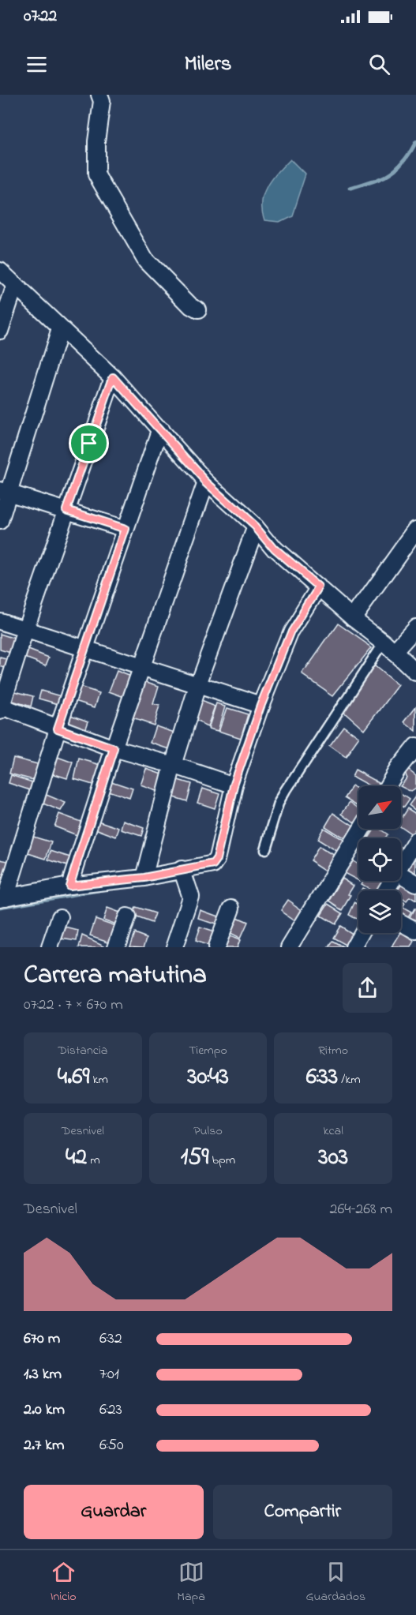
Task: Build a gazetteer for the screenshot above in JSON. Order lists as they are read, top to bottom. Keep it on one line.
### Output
{"north":"top right","page":{"status":"07:22","header":"Milers","heading":["Carrera matutina","07:22 · 7 × 670 m"],"stats":[["Distancia","4.69 km"],["Tiempo","30:43"],["Ritmo","6:33 /km"],["Desnivel","42 m"],["Pulso","159 bpm"],["kcal","303"]],"chart":["Desnivel","264–268 m"],"list":[{"name":"670 m","note":"6:32"},{"name":"1.3 km","note":"7:01"},{"name":"2.0 km","note":"6:23"},{"name":"2.7 km","note":"6:50"}],"buttons":["Guardar","Compartir"],"tabs":["Inicio","Mapa","Guardados"]}}
